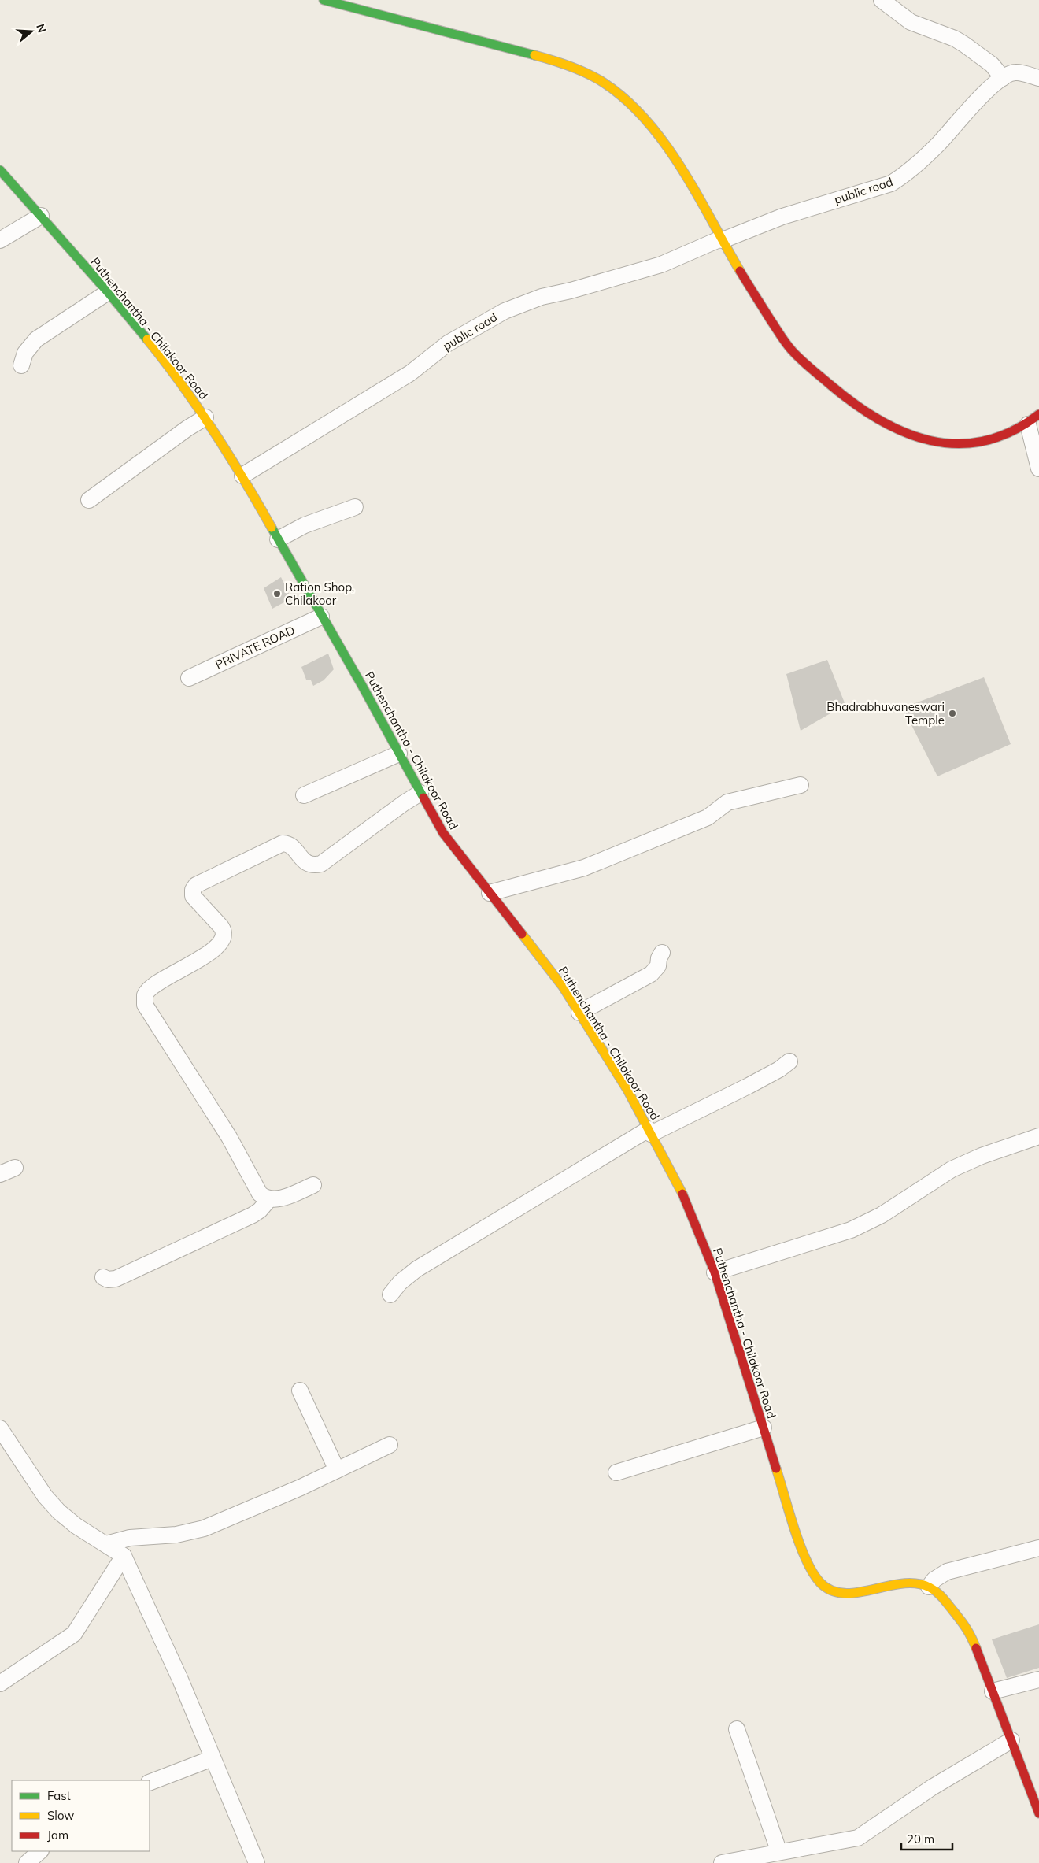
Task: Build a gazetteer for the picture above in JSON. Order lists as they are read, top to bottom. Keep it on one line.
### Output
{"streets":{"main road":["Puthenchantha - Chilakoor Road"],"street":["public road","PRIVATE ROAD"]},"crossings":[["public road","Puthenchantha - Chilakoor Road"],["Puthenchantha - Chilakoor Road","PRIVATE ROAD"]],"places":["Ration Shop, Chilakoor","Bhadrabhuvaneswari Temple"],"legend":["Fast","Slow","Jam"],"scale_bar":"20 m","north":"right"}
